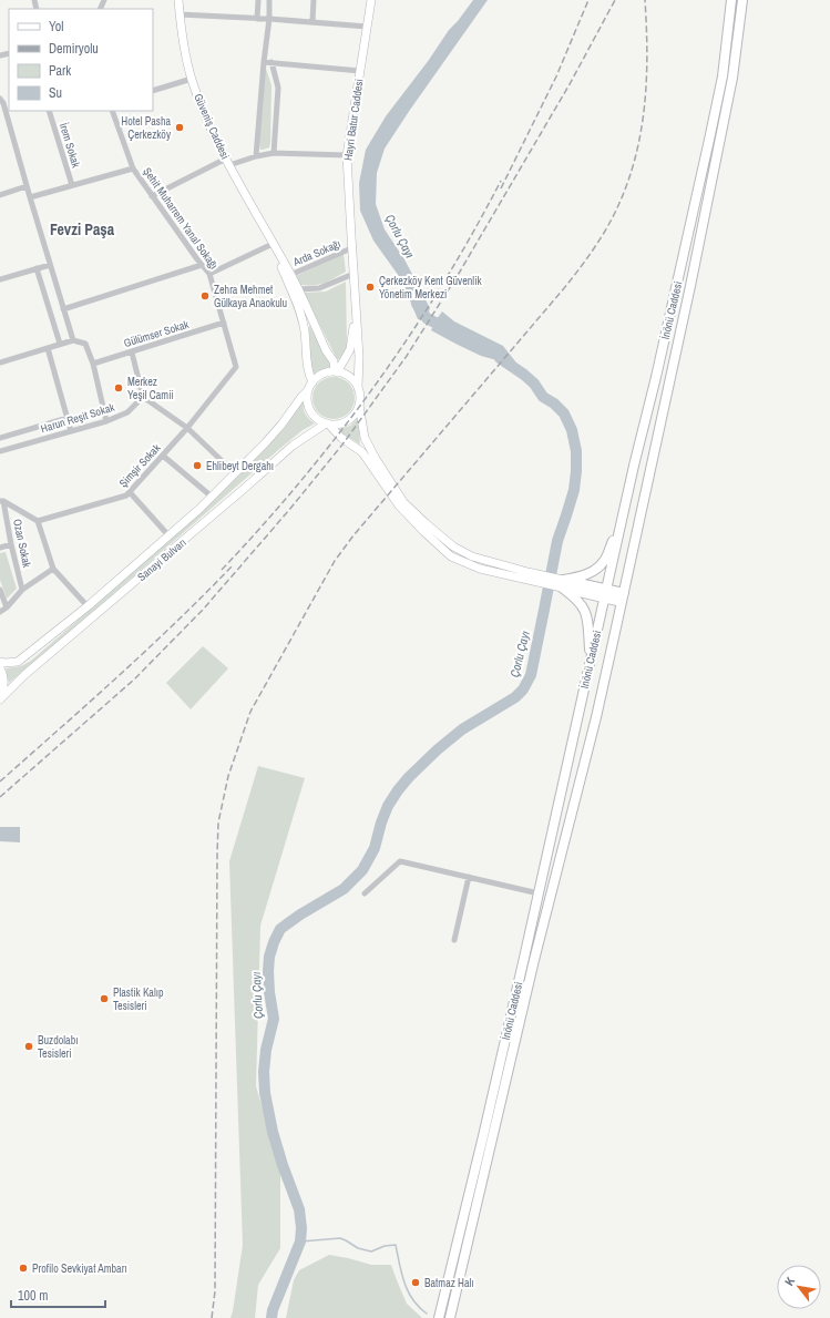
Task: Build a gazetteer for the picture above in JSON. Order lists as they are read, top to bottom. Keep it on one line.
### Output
{"streets":{"main road":["Hayri Batur Caddesi","Güveniş Caddesi","İnönü Caddesi","Sanayi Bulvarı"],"street":["İrem Sokak","Şehit Muharrem Yanal Sokağı","Arda Sokağı","Gülümser Sokak","Harun Reşit Sokak","Şimşir Sokak","Ozan Sokak"]},"crossings":[["Hayri Batur Caddesi","Güveniş Caddesi"],["Hayri Batur Caddesi","Arda Sokağı"],["Hayri Batur Caddesi","Sanayi Bulvarı"],["Güveniş Caddesi","Arda Sokağı"],["Güveniş Caddesi","Sanayi Bulvarı"],["Şehit Muharrem Yanal Sokağı","Gülümser Sokak"],["Şehit Muharrem Yanal Sokağı","Şimşir Sokak"]],"districts":["Fevzi Paşa"],"water":["Çorlu Çayı"],"places":["Hotel Pasha Çerkezköy","Çerkezköy Kent Güvenlik Yönetim Merkezi","Zehra Mehmet Gülkaya Anaokulu","Merkez Yeşil Camii","Ehlibeyt Dergahı","Plastik Kalıp Tesisleri","Buzdolabı Tesisleri","Profilo Sevkiyat Ambarı","Batmaz Halı"],"legend":["Yol","Demiryolu","Park","Su"],"scale_bar":"100 m","north":"top left"}
